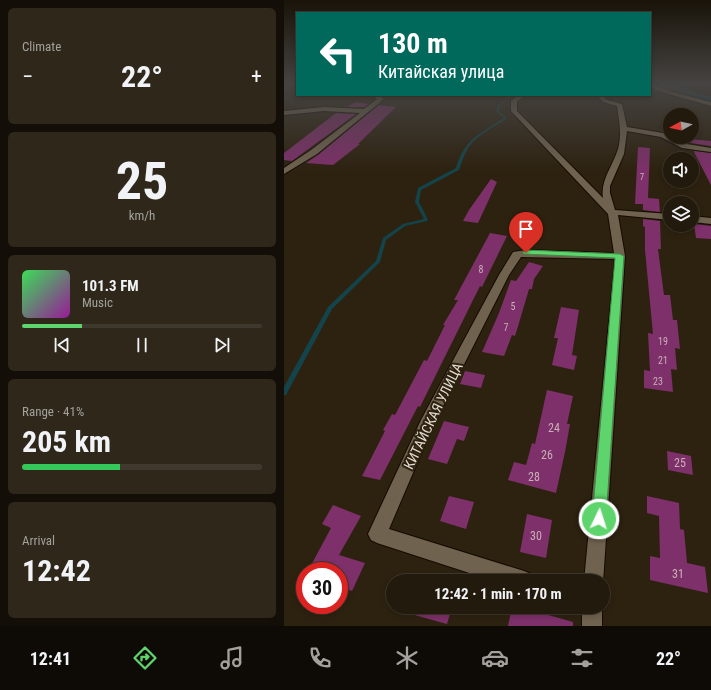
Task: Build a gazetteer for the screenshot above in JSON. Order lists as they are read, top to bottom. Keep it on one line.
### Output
{"streets":{"street":["КИТАЙСКАЯ УЛИЦА"]},"house_numbers":["7","8","5","7","19","21","23","24","26","25","28","30","31"],"north":"left","page":{"tile":["Climate",["25","km/h"],["Range · 41%","205 km"],["Arrival","12:42"]],"turn":["130 m","Китайская улица"],"heat":["−","22°","+"],"song":["101.3 FM","Music"],"limit":"30","trip":"12:42 · 1 min · 170 m","tabs":["12:41","22°"]}}
